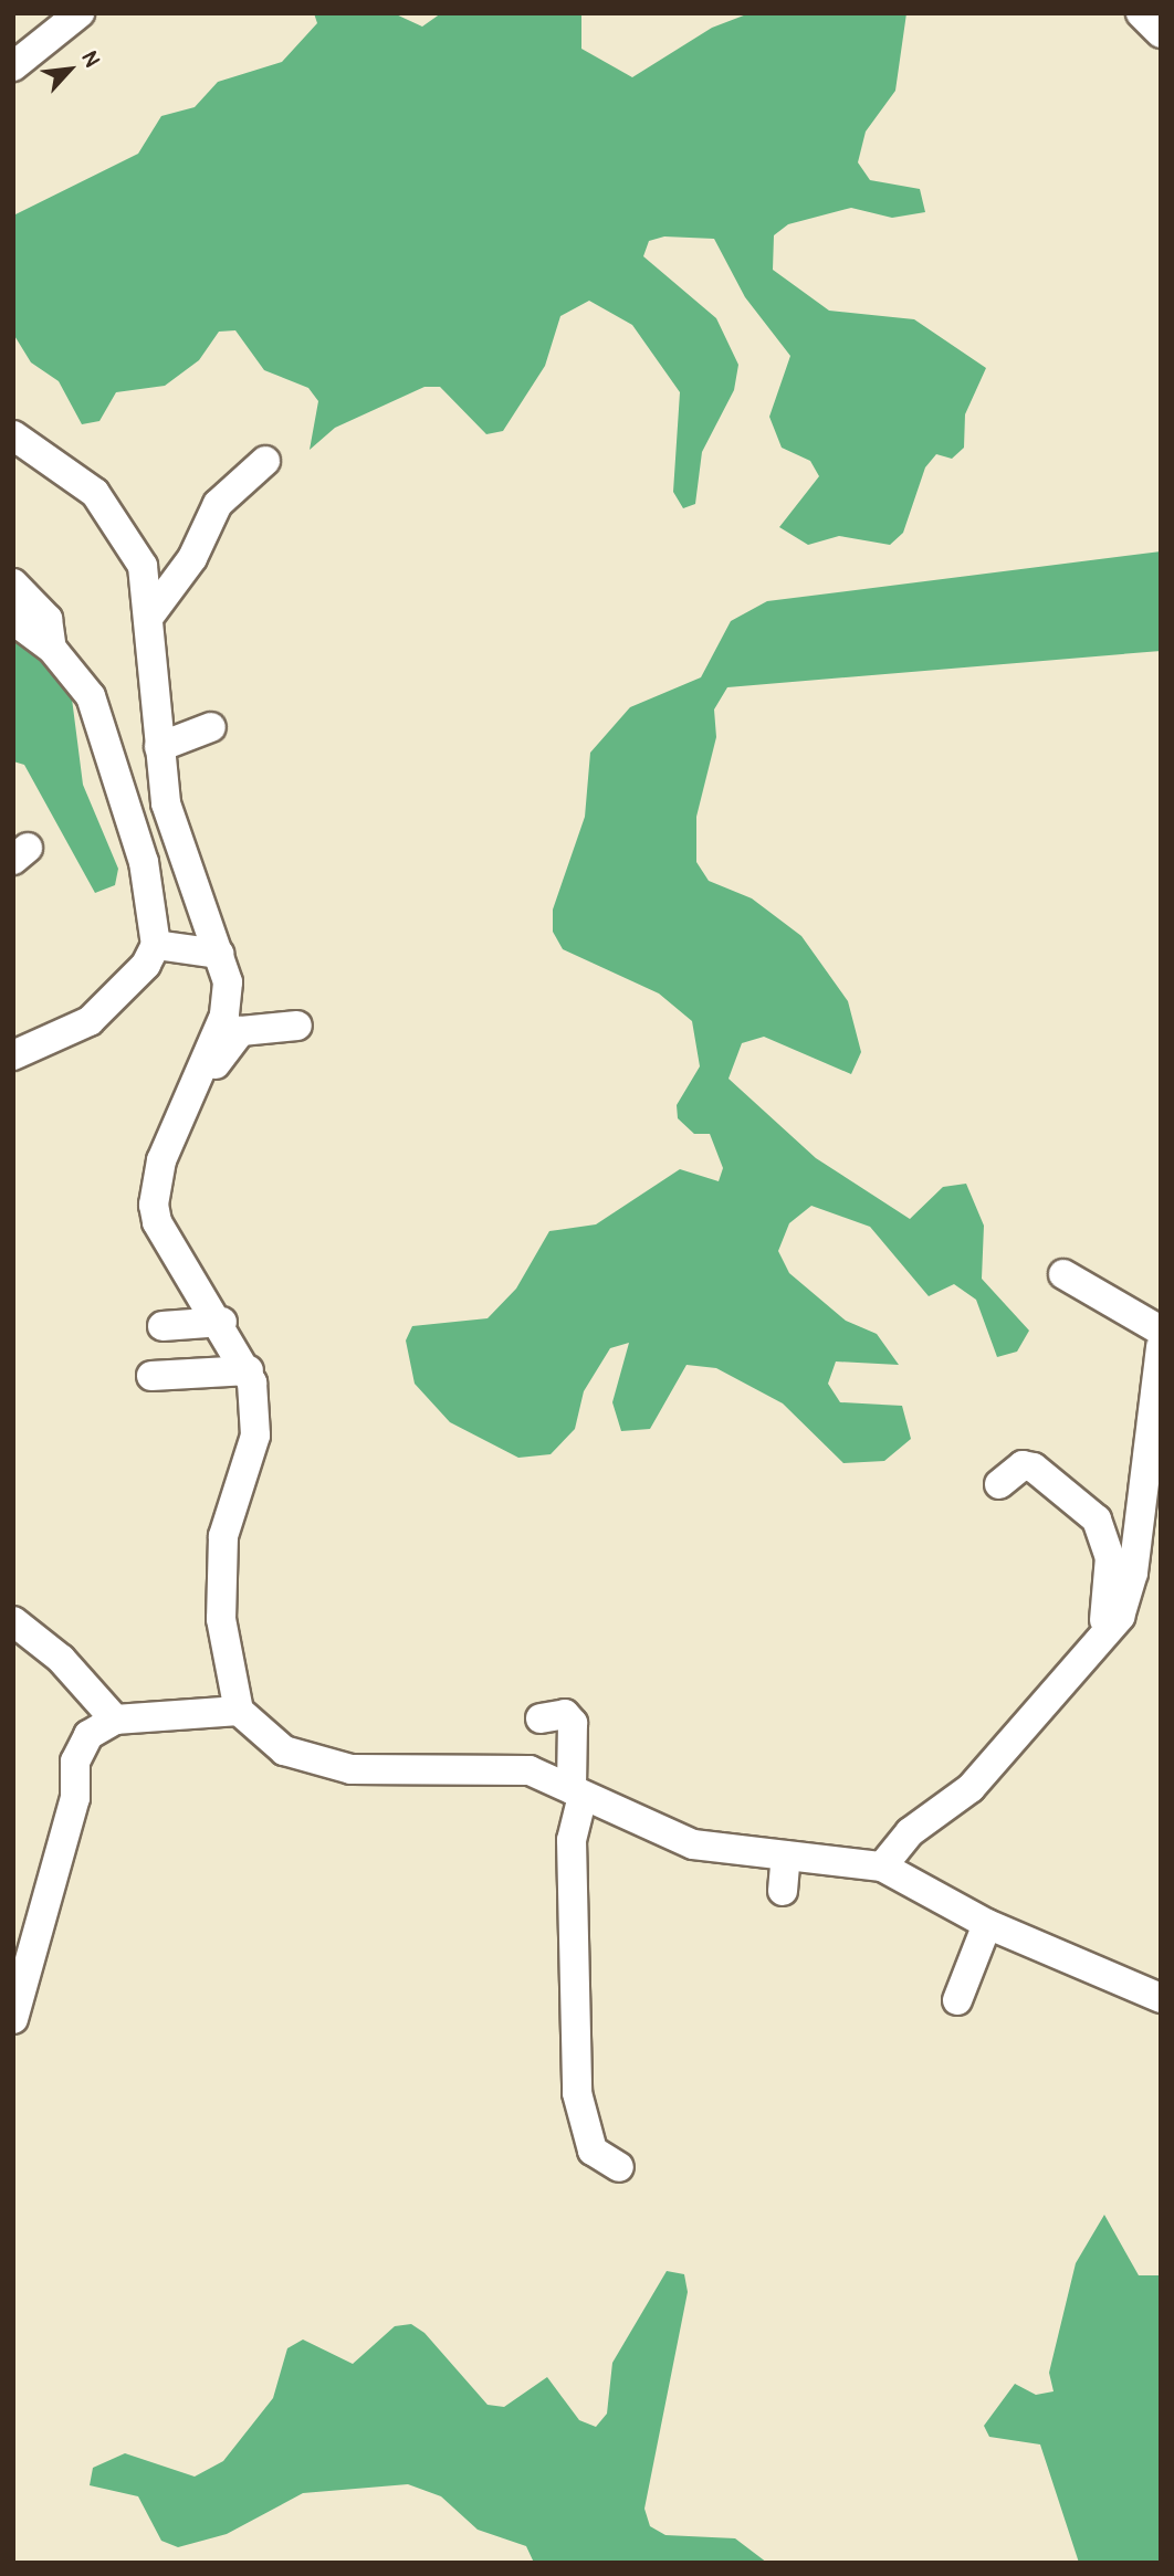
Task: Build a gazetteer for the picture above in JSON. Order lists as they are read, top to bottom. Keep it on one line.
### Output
{"north":"top right"}
